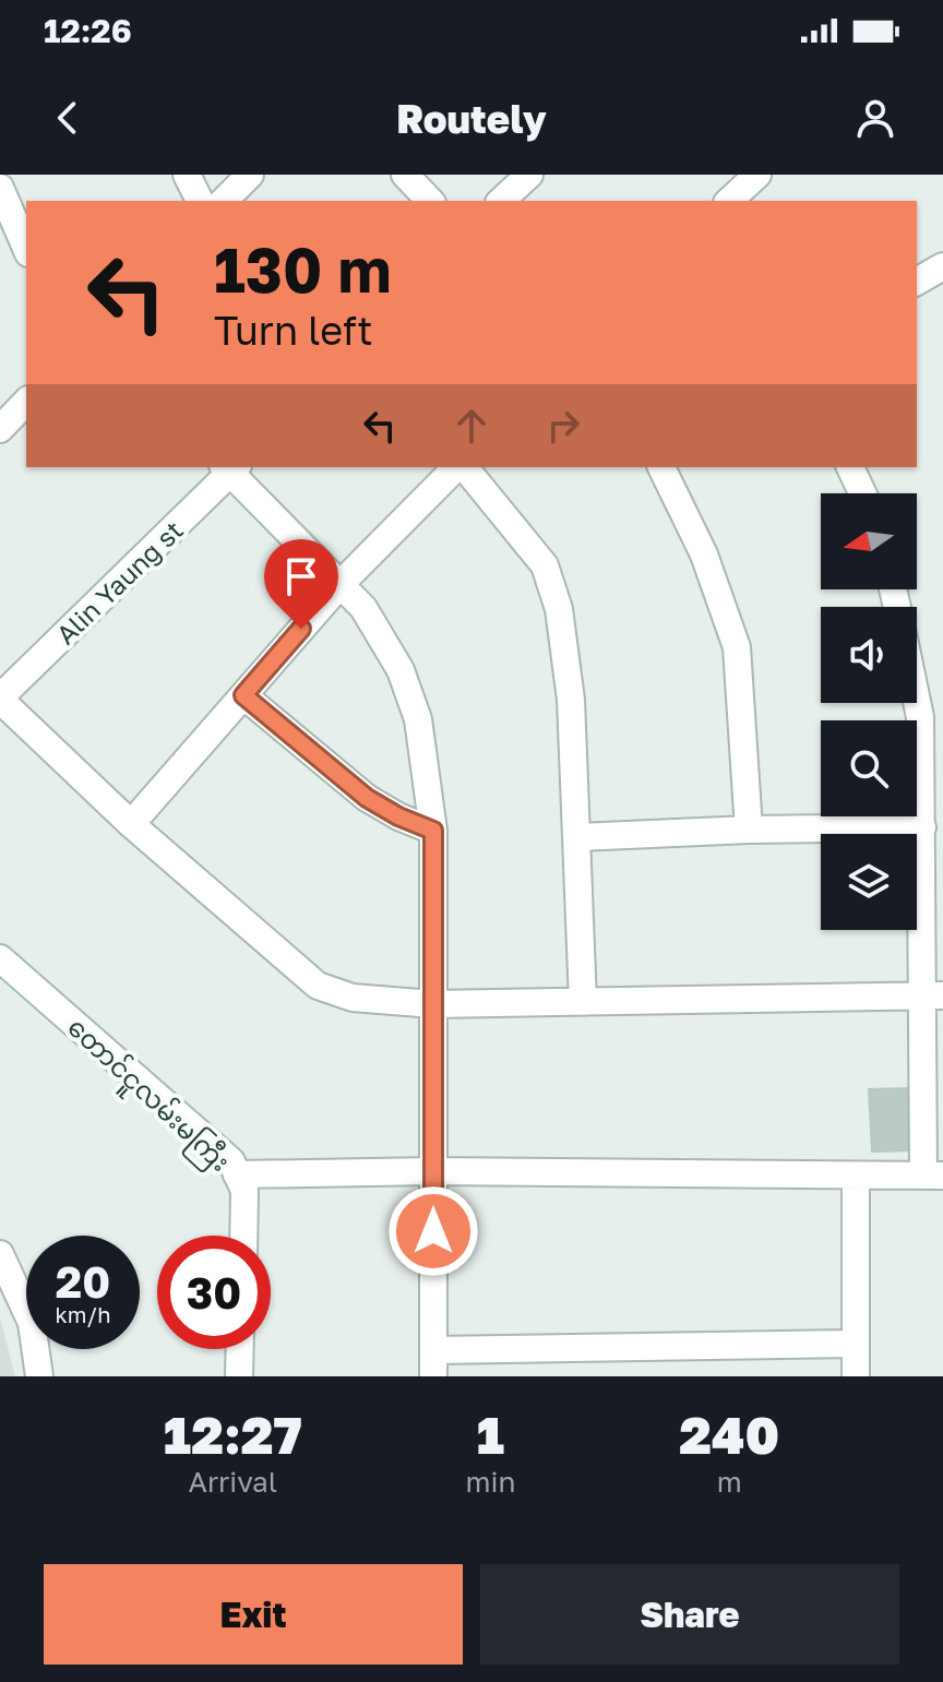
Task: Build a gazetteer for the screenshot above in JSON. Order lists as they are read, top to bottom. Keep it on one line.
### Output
{"streets":{"street":["Alin Yaung st","တောင်ငူလမ်းမကြီး"]},"north":"left","page":{"status":"12:26","header":"Routely","turn":["130 m","Turn left"],"speed":"20 km/h","limit":"30","eta":["12:27","Arrival","1","min","240","m"],"buttons":["Exit","Share"]}}
